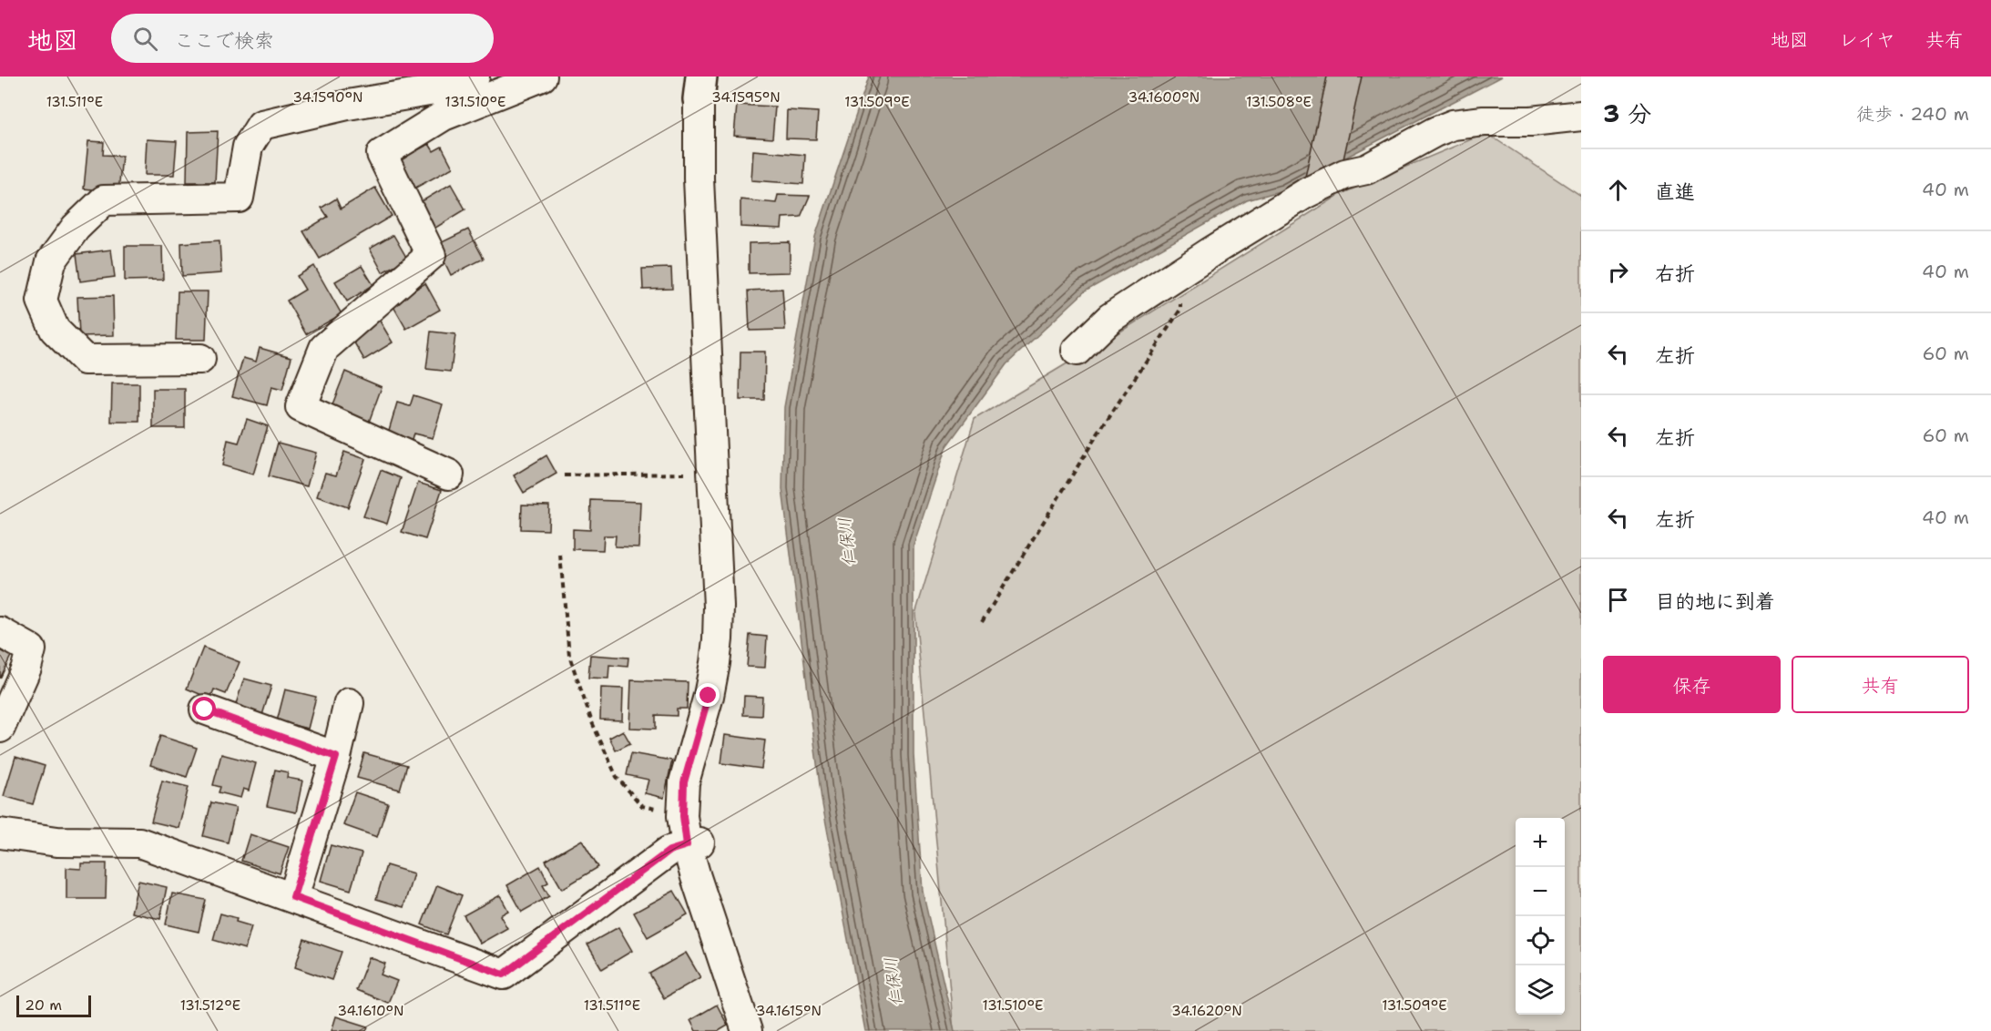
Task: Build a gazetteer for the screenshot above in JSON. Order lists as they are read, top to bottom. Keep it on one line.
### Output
{"water":["仁保川"],"scale_bar":"20 m","page":{"header":"地図","search":"ここで検索","nav":["地図","レイヤ","共有"],"heading":["3 分","徒歩 · 240 m"],"list":[["直進","40 m"],["右折","40 m"],["左折","60 m"],["左折","60 m"],["左折","40 m"],"目的地に到着"],"buttons":["保存","共有"],"map_buttons":["+","−"],"scale":"20 m"},"coordinates":["34.1590°N","34.1595°N","34.1600°N","131.508°E","131.511°E","131.510°E","131.509°E","131.512°E","34.1610°N","34.1615°N","34.1620°N"]}
